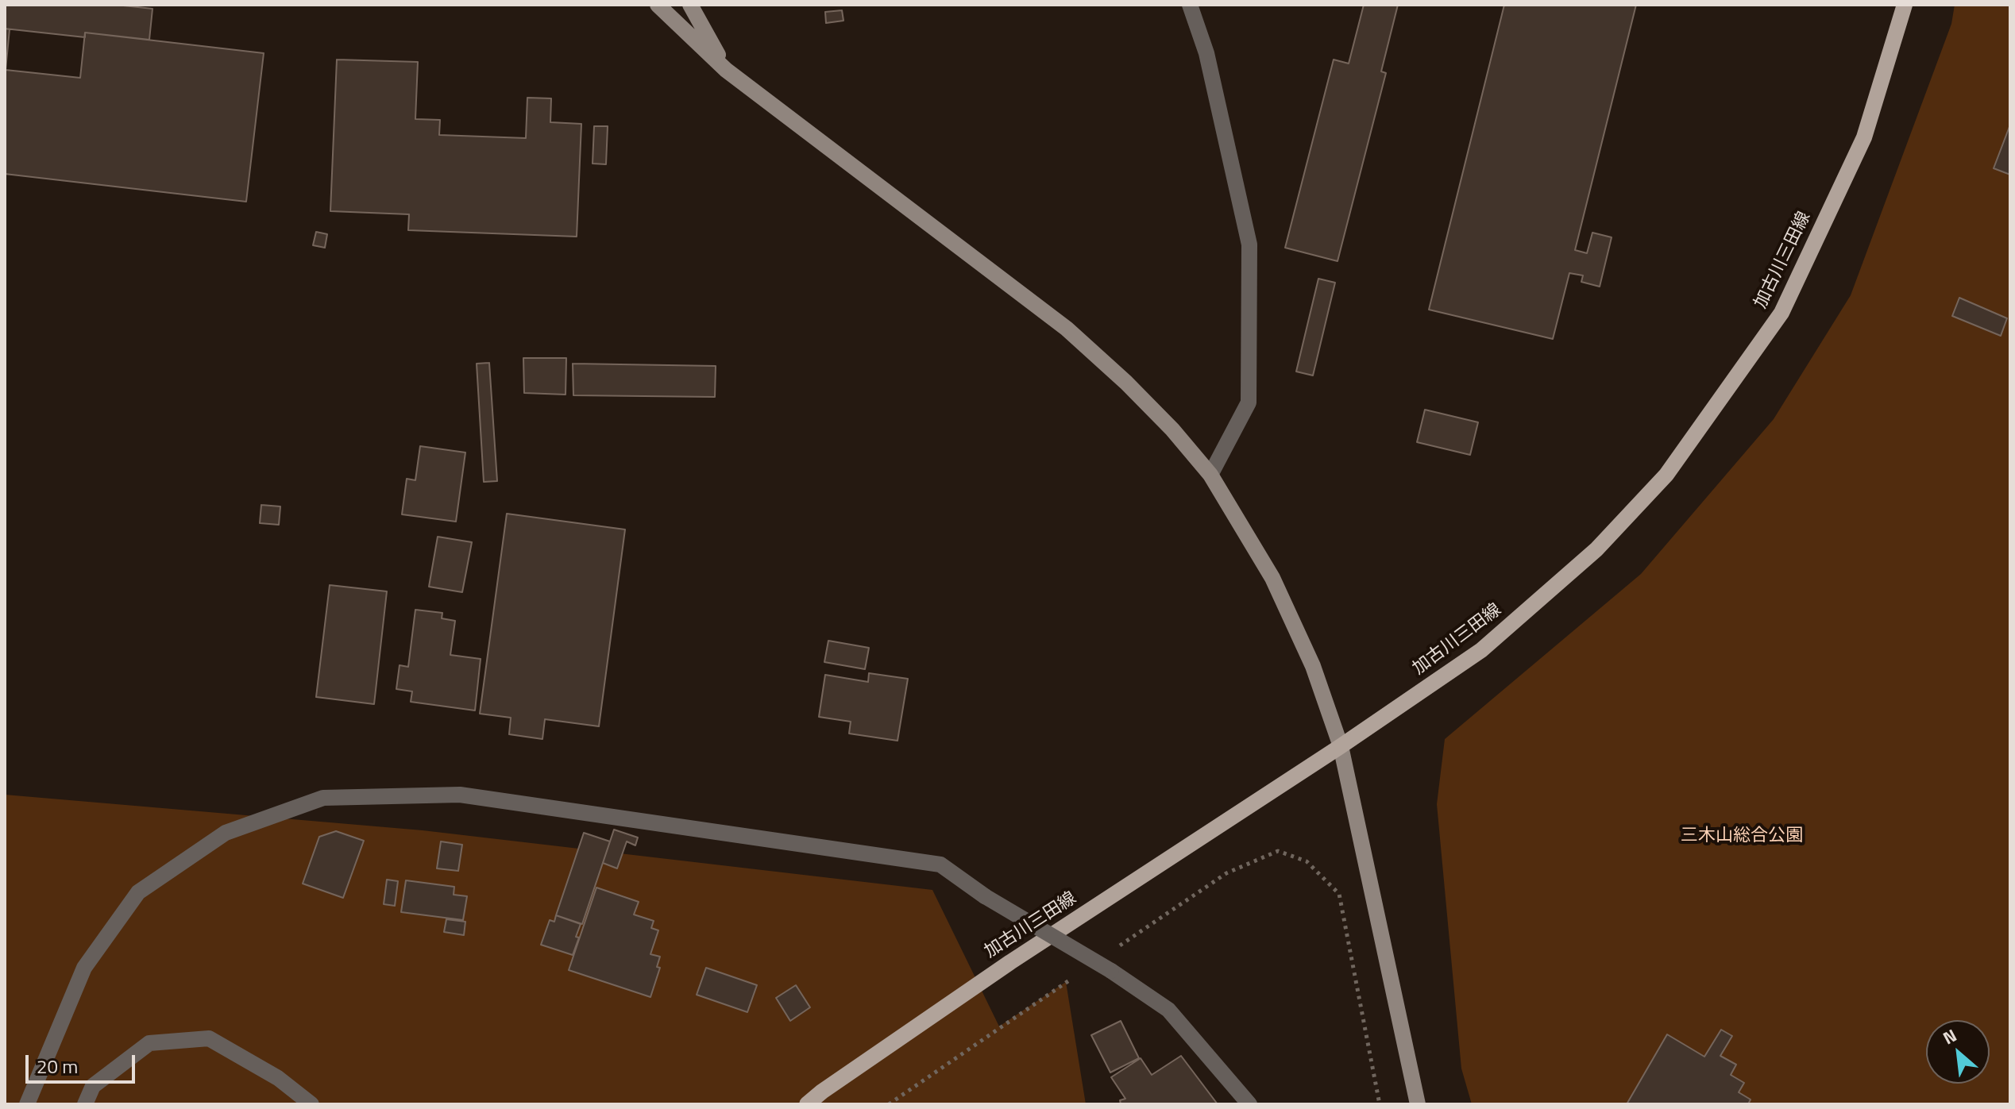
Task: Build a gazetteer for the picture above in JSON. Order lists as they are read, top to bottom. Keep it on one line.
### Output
{"streets":{"main road":["加古川三田線"]},"parks":["三木山総合公園"],"scale_bar":"20 m","north":"top left"}
